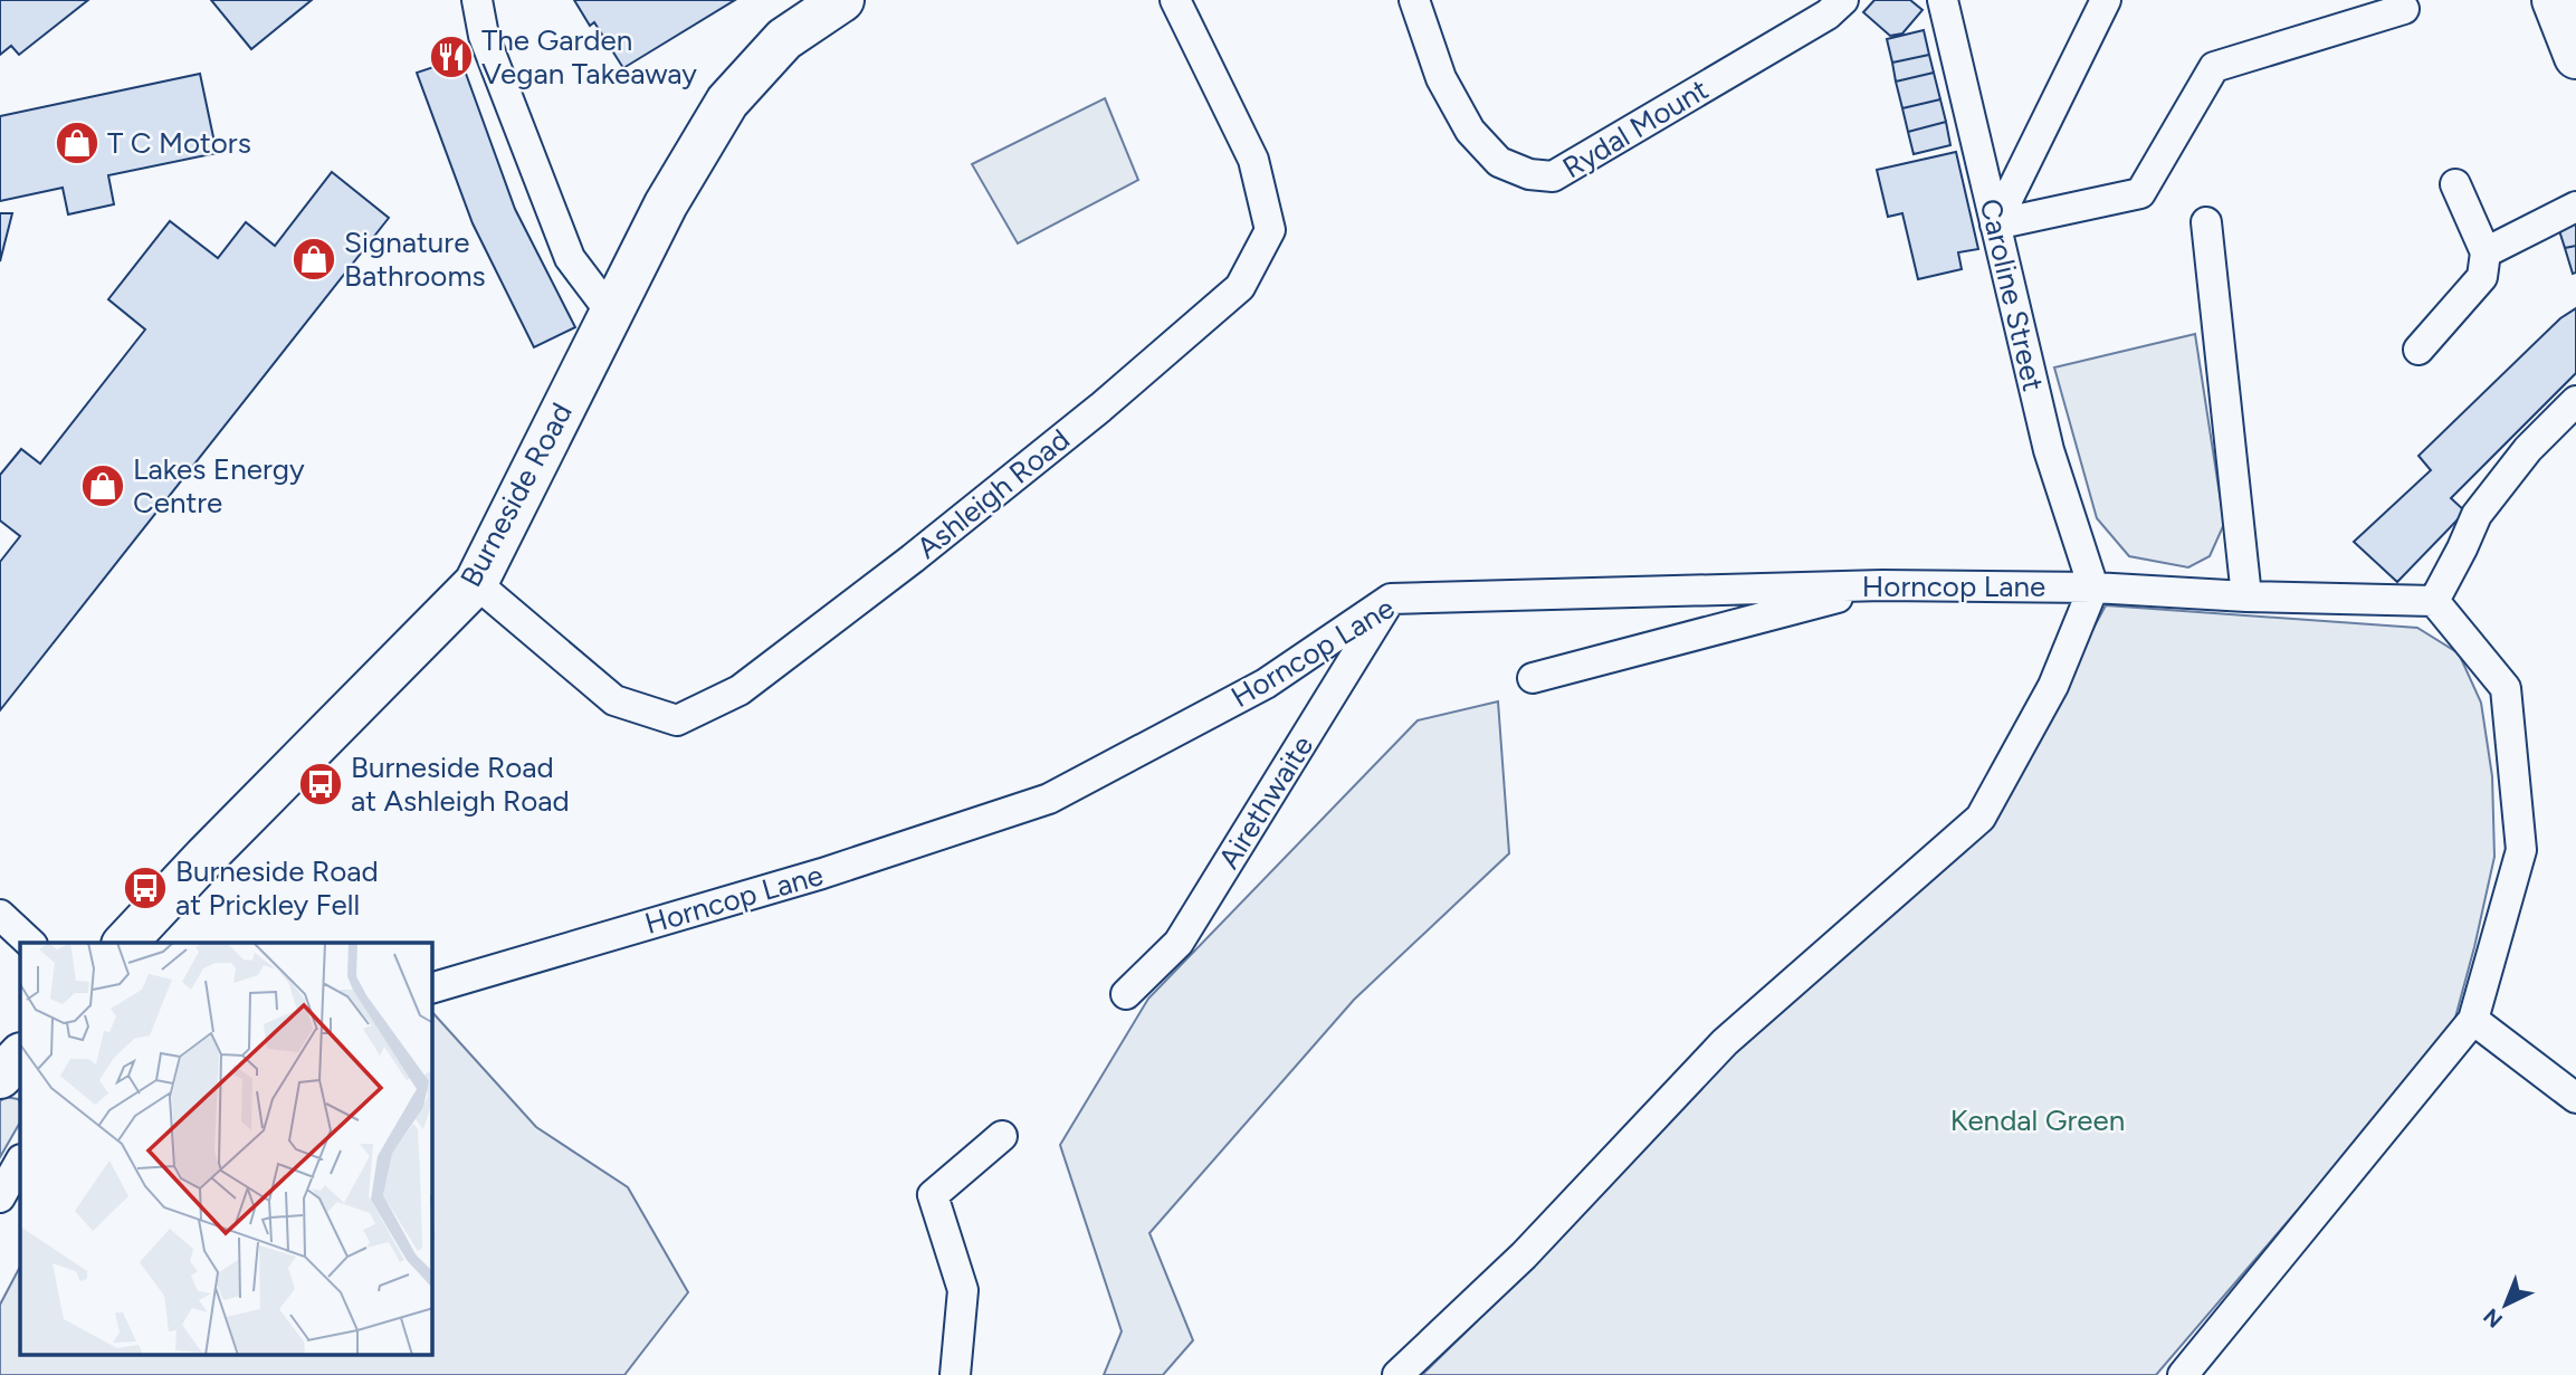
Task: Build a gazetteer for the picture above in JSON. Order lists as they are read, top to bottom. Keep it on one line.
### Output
{"streets":{"main road":["Burneside Road"],"street":["Rydal Mount","Caroline Street","Ashleigh Road","Horncop Lane","Airethwaite"]},"crossings":[["Caroline Street","Horncop Lane"],["Ashleigh Road","Burneside Road"],["Horncop Lane","Airethwaite"]],"parks":["Kendal Green"],"places":{"restaurant":["The Garden Vegan Takeaway"],"shop":["T C Motors","Signature Bathrooms","Lakes Energy Centre"],"bus stop":["Burneside Road at Ashleigh Road","Burneside Road at Prickley Fell"]},"north":"bottom left"}
